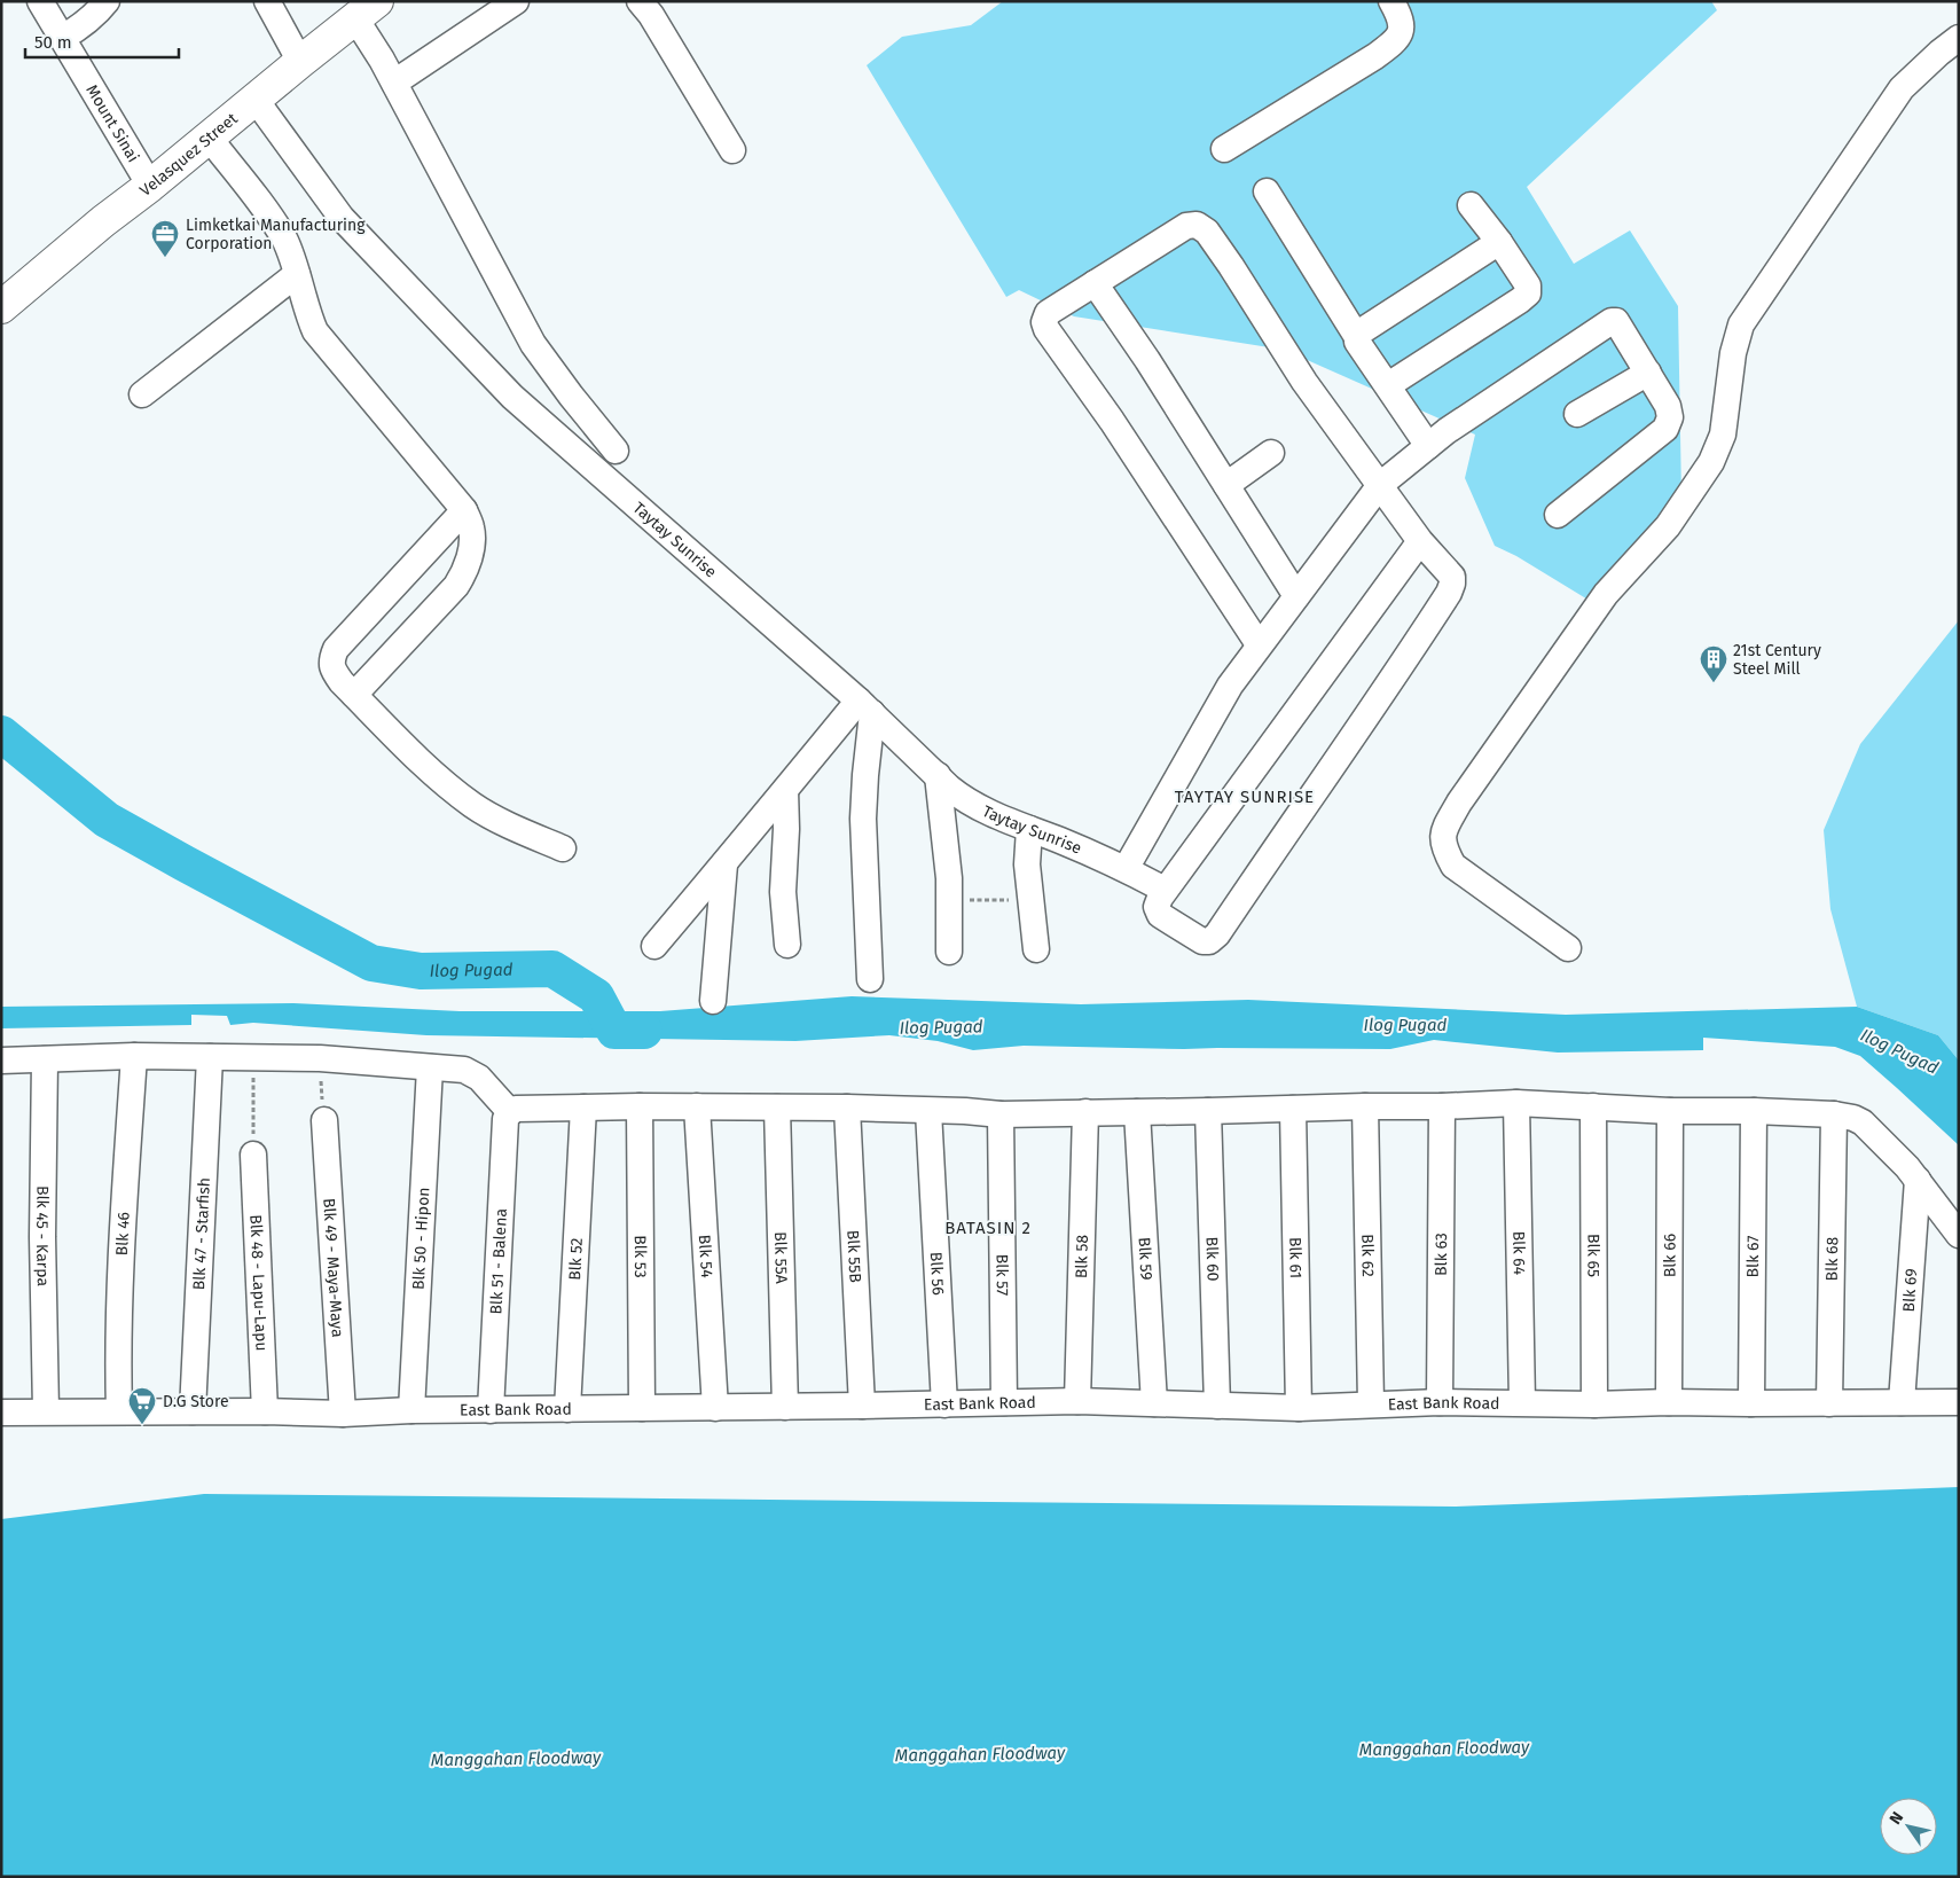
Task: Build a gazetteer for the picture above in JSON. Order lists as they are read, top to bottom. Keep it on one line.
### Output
{"streets":{"main road":["Velasquez Street"],"street":["Mount Sinai","Taytay Sunrise","Blk 46","Blk 47 - Starfish","Blk 45 - Karpa","Blk 50 - Hipon","Blk 64","Blk 62","Blk 63","Blk 65","Blk 53","Blk 54","Blk 55B","Blk 58","Blk 66","Blk 52","Blk 55A","Blk 59","Blk 60","Blk 61","Blk 67","Blk 68","Blk 51 - Balena","Blk 49 - Maya-Maya","Blk 56","Blk 57","Blk 48 - Lapu-Lapu","Blk 69","East Bank Road"]},"crossings":[["Mount Sinai","Velasquez Street"],["Velasquez Street","Taytay Sunrise"],["Blk 46","East Bank Road"],["Blk 47 - Starfish","East Bank Road"],["Blk 45 - Karpa","East Bank Road"],["Blk 50 - Hipon","East Bank Road"],["Blk 64","East Bank Road"],["Blk 62","East Bank Road"],["Blk 63","East Bank Road"],["Blk 65","East Bank Road"],["Blk 53","East Bank Road"],["Blk 54","East Bank Road"],["Blk 55B","East Bank Road"],["Blk 58","East Bank Road"],["Blk 66","East Bank Road"],["Blk 52","East Bank Road"],["Blk 55A","East Bank Road"],["Blk 59","East Bank Road"],["Blk 60","East Bank Road"],["Blk 61","East Bank Road"],["Blk 67","East Bank Road"],["Blk 68","East Bank Road"],["Blk 51 - Balena","East Bank Road"],["Blk 49 - Maya-Maya","East Bank Road"],["Blk 56","East Bank Road"],["Blk 57","East Bank Road"],["Blk 48 - Lapu-Lapu","East Bank Road"],["Blk 69","East Bank Road"]],"districts":["TAYTAY SUNRISE","BATASIN 2"],"water":["Ilog Pugad","Manggahan Floodway"],"places":{"office":["Limketkai Manufacturing Corporation"],"building":["21st Century Steel Mill"],"supermarket":["D.G Store"]},"scale_bar":"50 m","north":"top left"}
